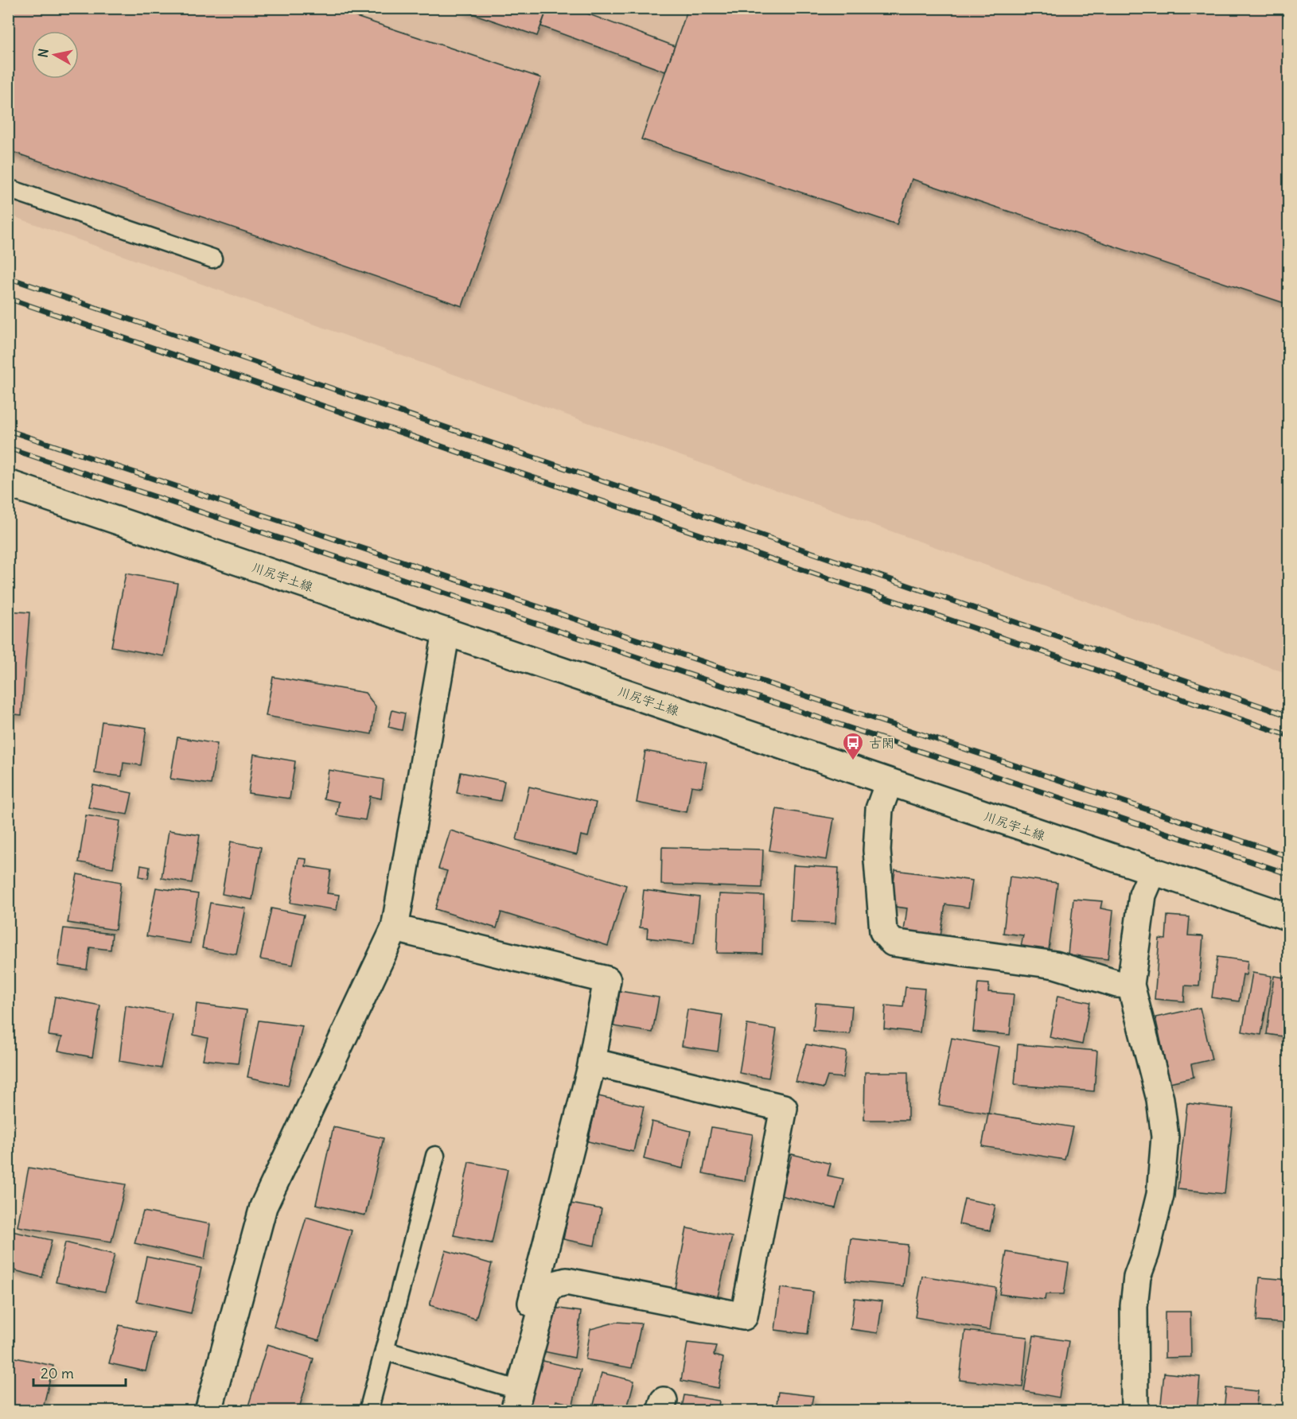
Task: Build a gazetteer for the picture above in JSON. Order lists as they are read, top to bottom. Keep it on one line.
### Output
{"streets":{"street":["川尻宇土線"]},"places":{"bus stop":["古閑"]},"scale_bar":"20 m","north":"left"}
